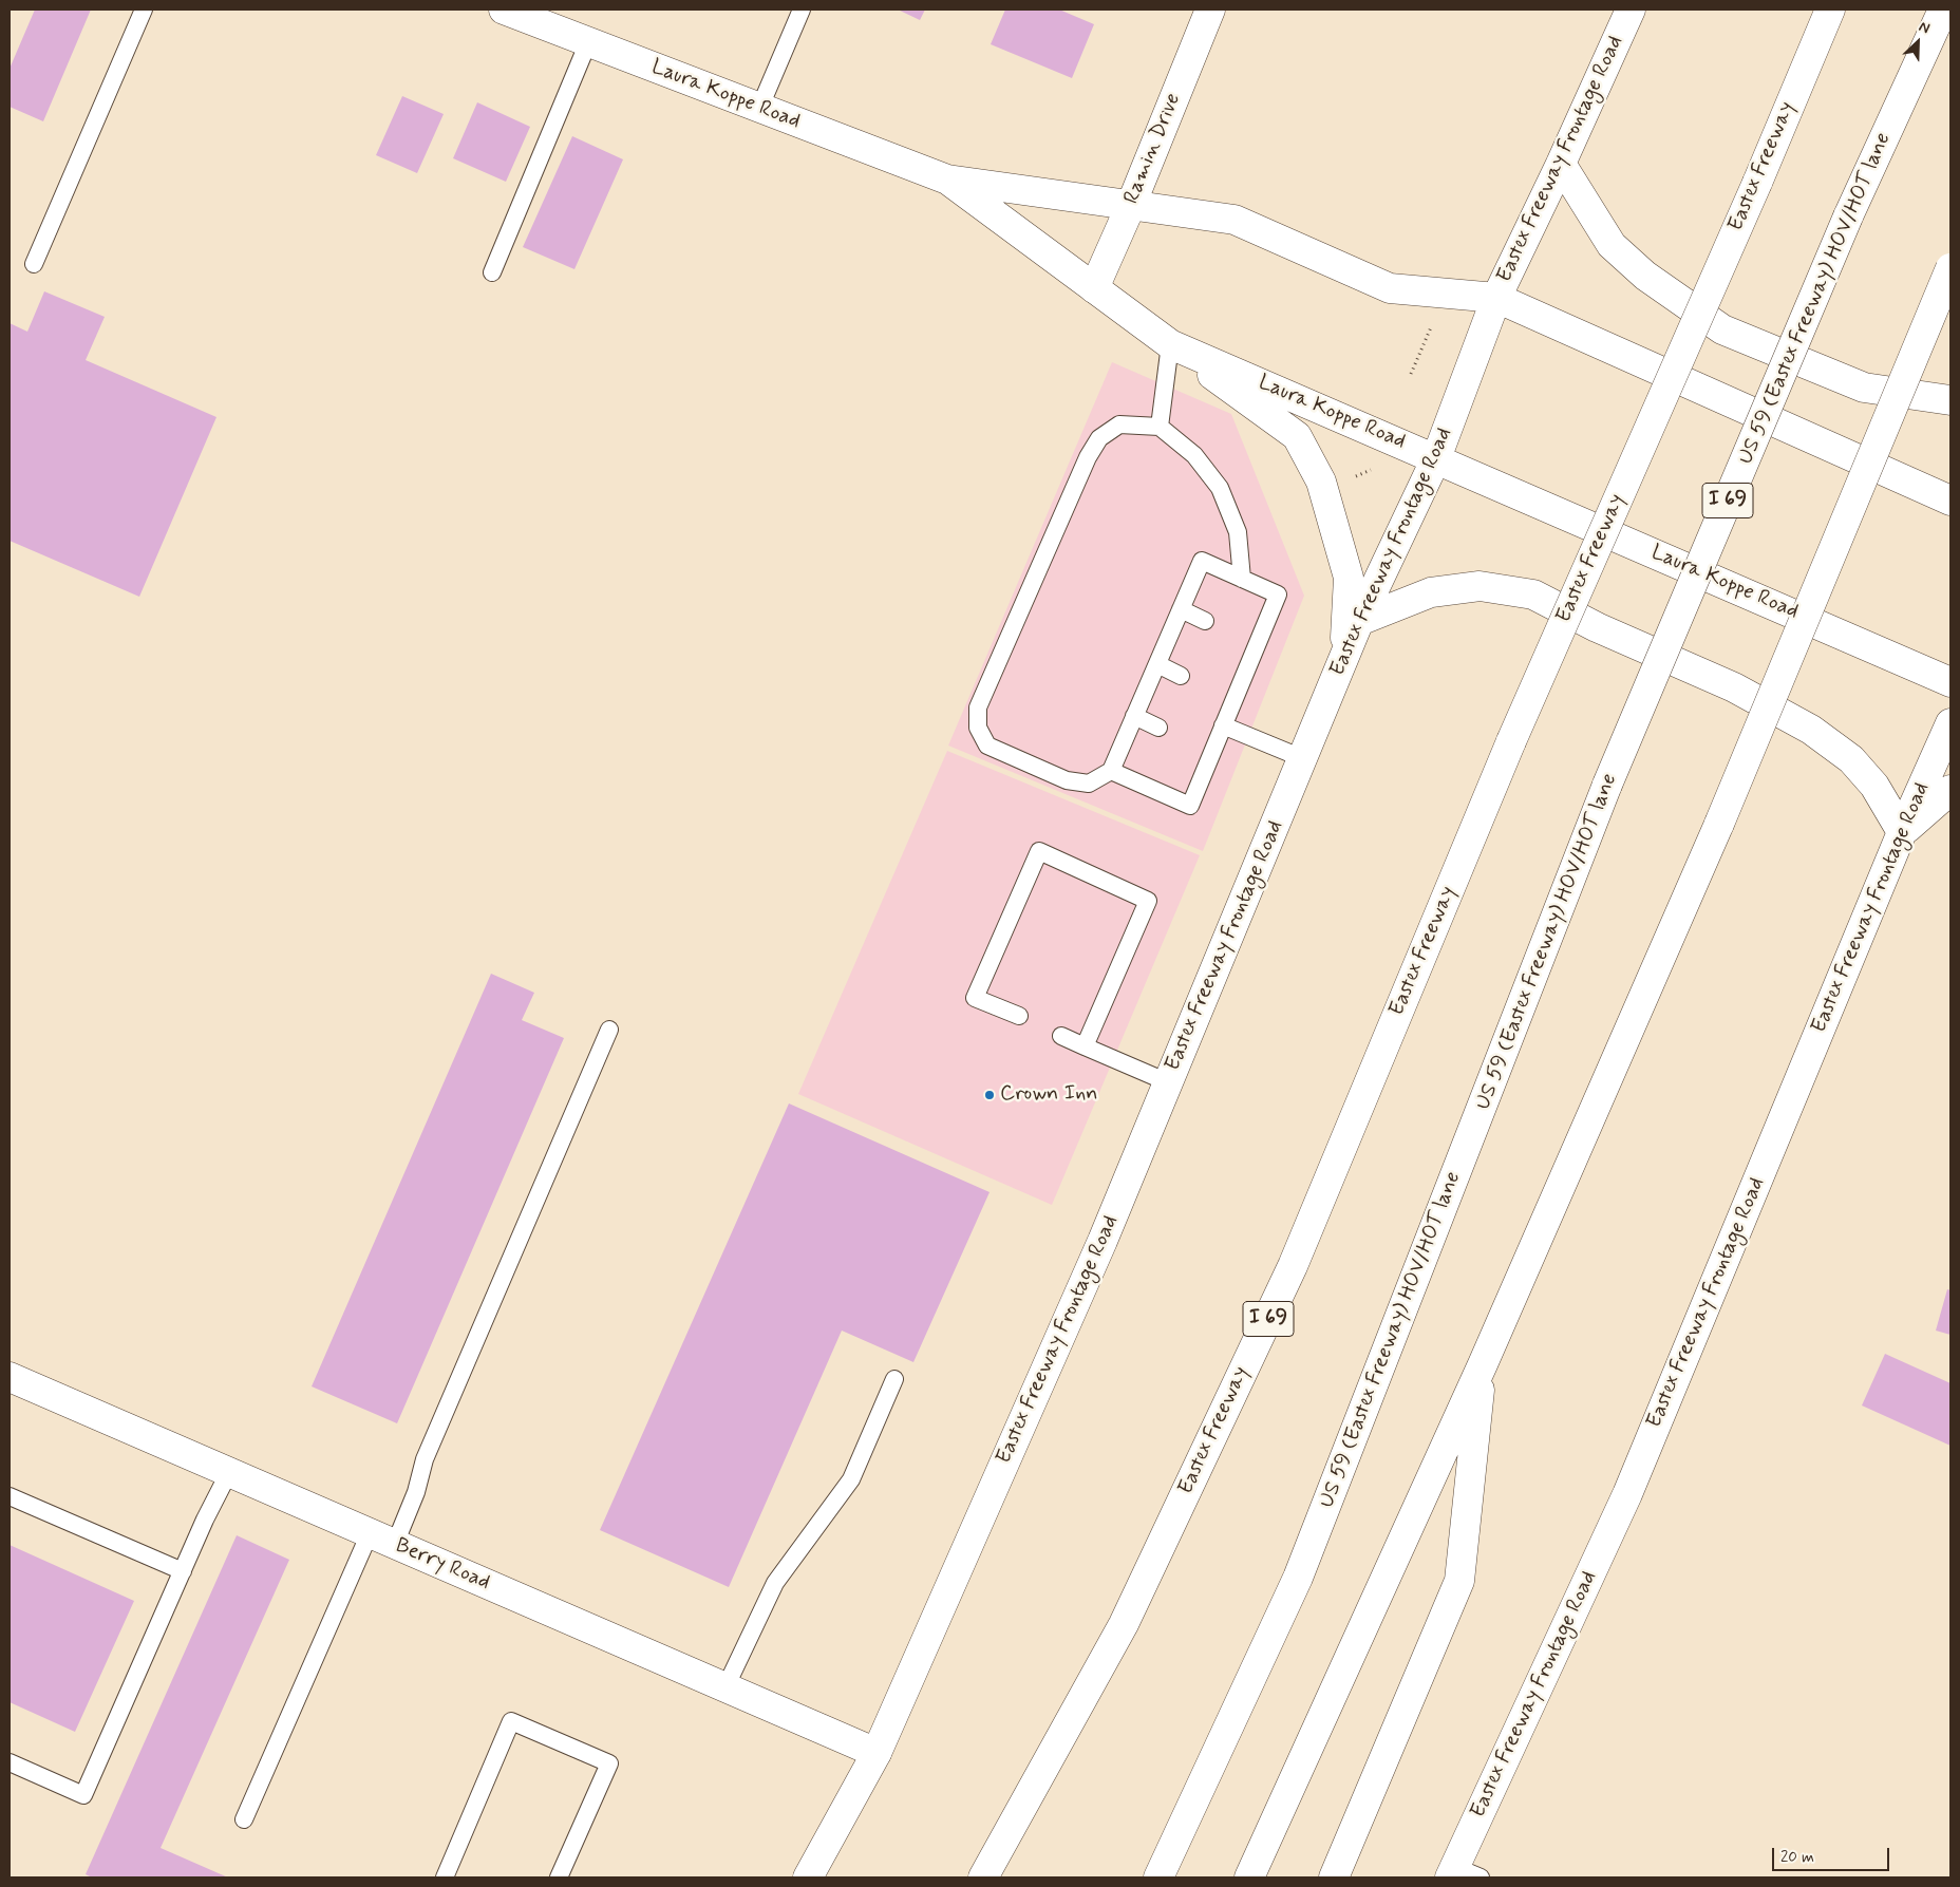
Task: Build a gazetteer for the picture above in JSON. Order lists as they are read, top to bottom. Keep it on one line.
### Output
{"streets":{"main road":["Laura Koppe Road","Ramin Drive","Eastex Freeway Frontage Road","Eastex Freeway","US 59 (Eastex Freeway) HOV/HOT lane","I 69","Berry Road"]},"crossings":[["Laura Koppe Road","Ramin Drive"],["Laura Koppe Road","Eastex Freeway Frontage Road"],["Eastex Freeway Frontage Road","Berry Road"]],"places":["Crown Inn"],"scale_bar":"20 m","north":"top right"}
